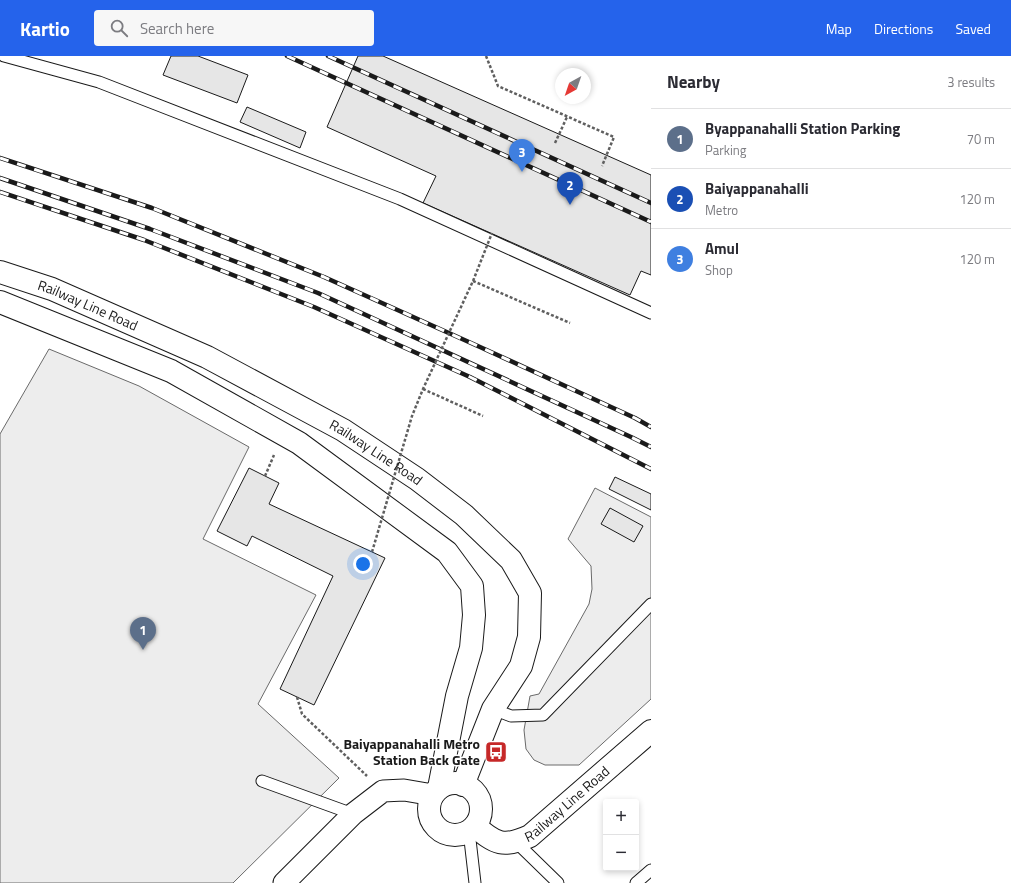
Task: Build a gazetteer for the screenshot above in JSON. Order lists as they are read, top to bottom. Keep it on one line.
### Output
{"streets":{"main road":["Railway Line Road"]},"places":{"bus stop":["Baiyappanahalli Metro Station Back Gate"]},"north":"bottom left","page":{"header":"Kartio","search":"Search here","nav":["Map","Directions","Saved"],"heading":["Nearby","3 results"],"list":[{"mark":"1","name":"Byappanahalli Station Parking","note":"Parking","value":"70 m"},{"mark":"2","name":"Baiyappanahalli","note":"Metro","value":"120 m"},{"mark":"3","name":"Amul","note":"Shop","value":"120 m"}],"pins":["3","2","1"],"map_buttons":["+","−"]}}
